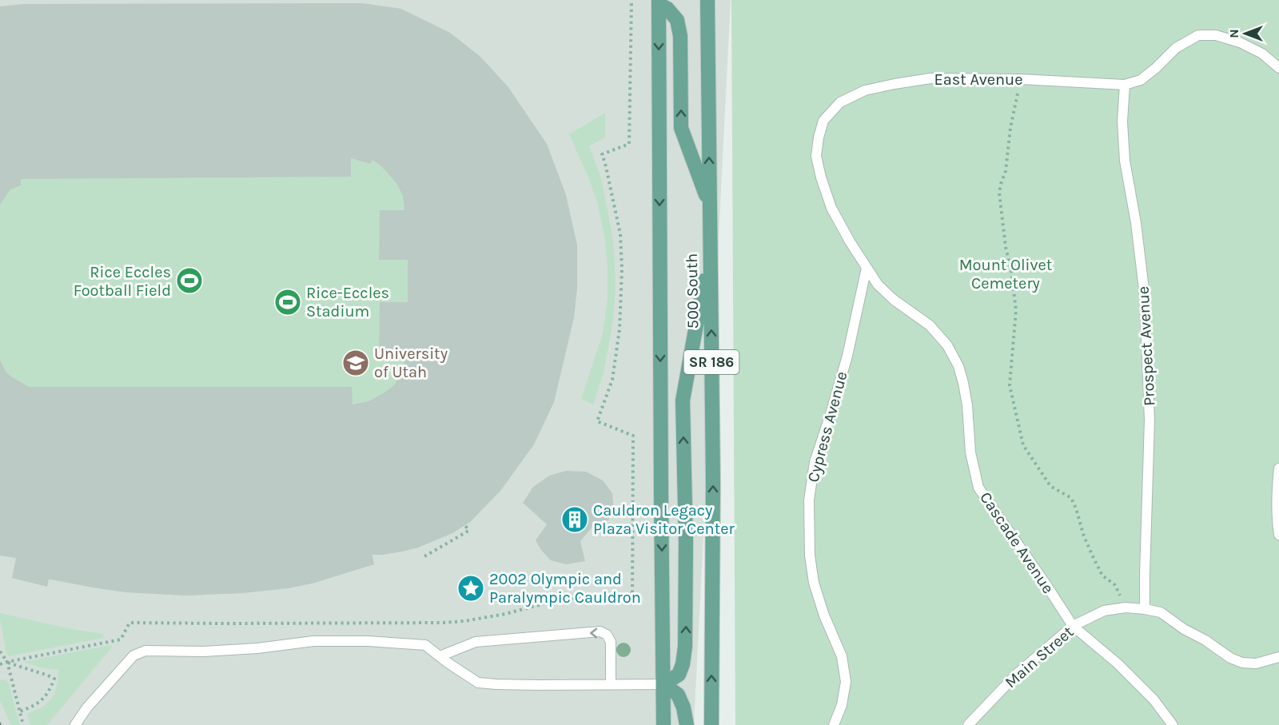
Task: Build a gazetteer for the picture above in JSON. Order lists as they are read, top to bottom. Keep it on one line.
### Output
{"streets":{"main road":["500 South","SR 186"],"lane":["East Avenue","Prospect Avenue","Cypress Avenue","Cascade Avenue","Main Street"]},"crossings":[["East Avenue","Prospect Avenue"],["East Avenue","Cypress Avenue"],["East Avenue","Cascade Avenue"],["Prospect Avenue","Main Street"],["Cypress Avenue","Cascade Avenue"],["Cascade Avenue","Main Street"]],"parks":["Mount Olivet Cemetery"],"places":{"sports":["Rice Eccles Football Field","Rice-Eccles Stadium"],"school or university":["University of Utah"],"building":["Cauldron Legacy Plaza Visitor Center"],"place":["2002 Olympic and Paralympic Cauldron"]},"north":"left"}
